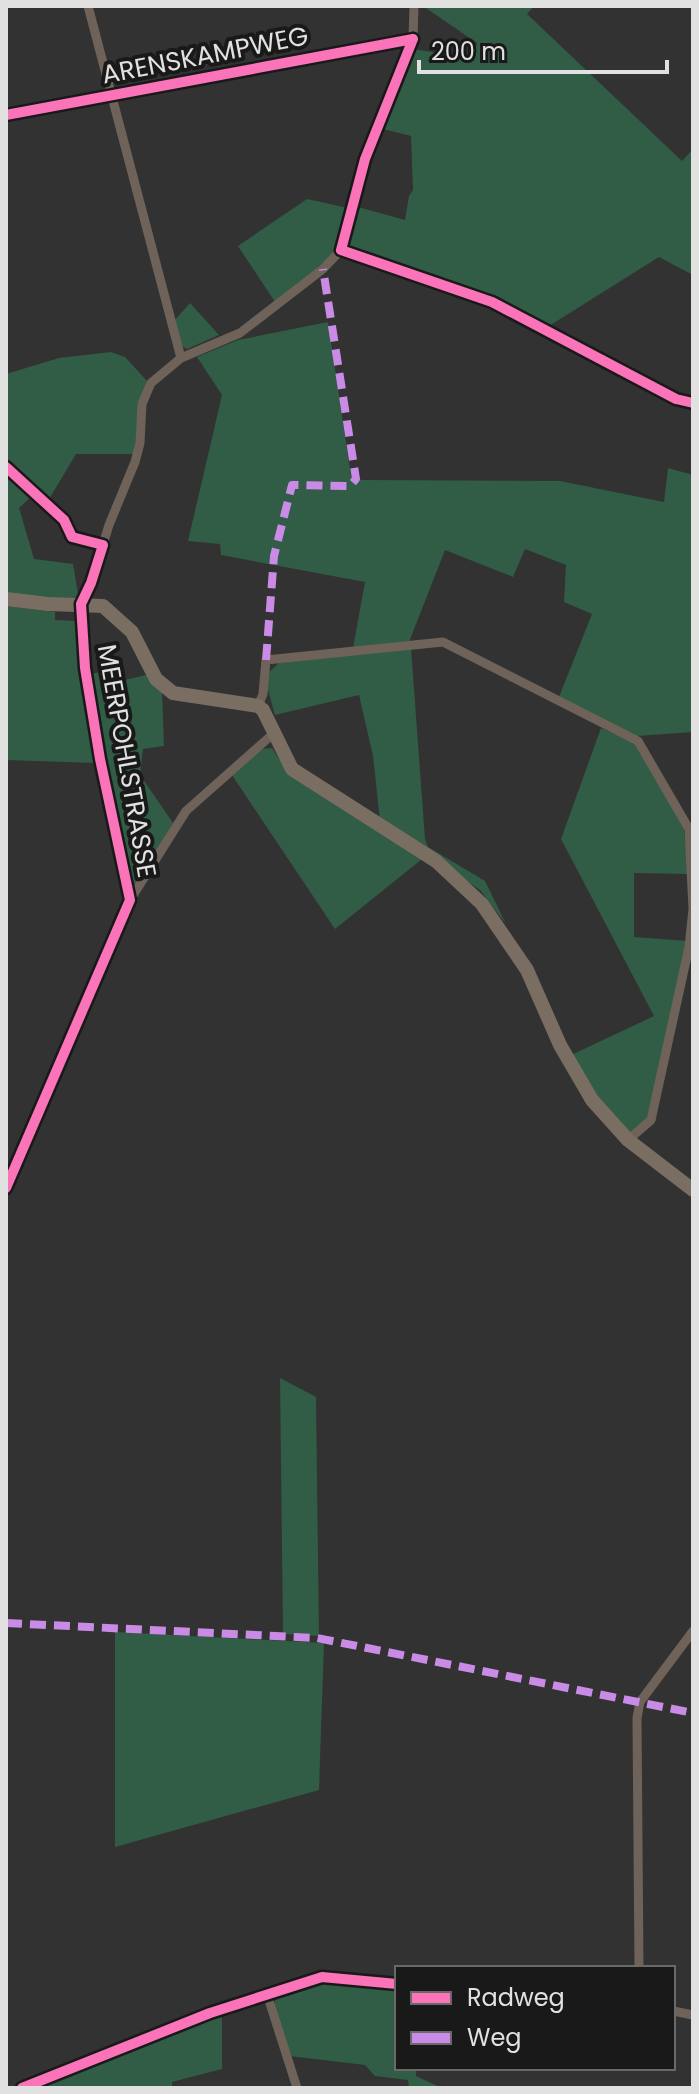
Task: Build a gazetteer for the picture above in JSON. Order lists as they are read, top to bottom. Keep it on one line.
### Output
{"streets":{"street":["ARENSKAMPWEG","MEERPOHLSTRASSE"]},"legend":["Radweg","Weg"],"scale_bar":"200 m"}
